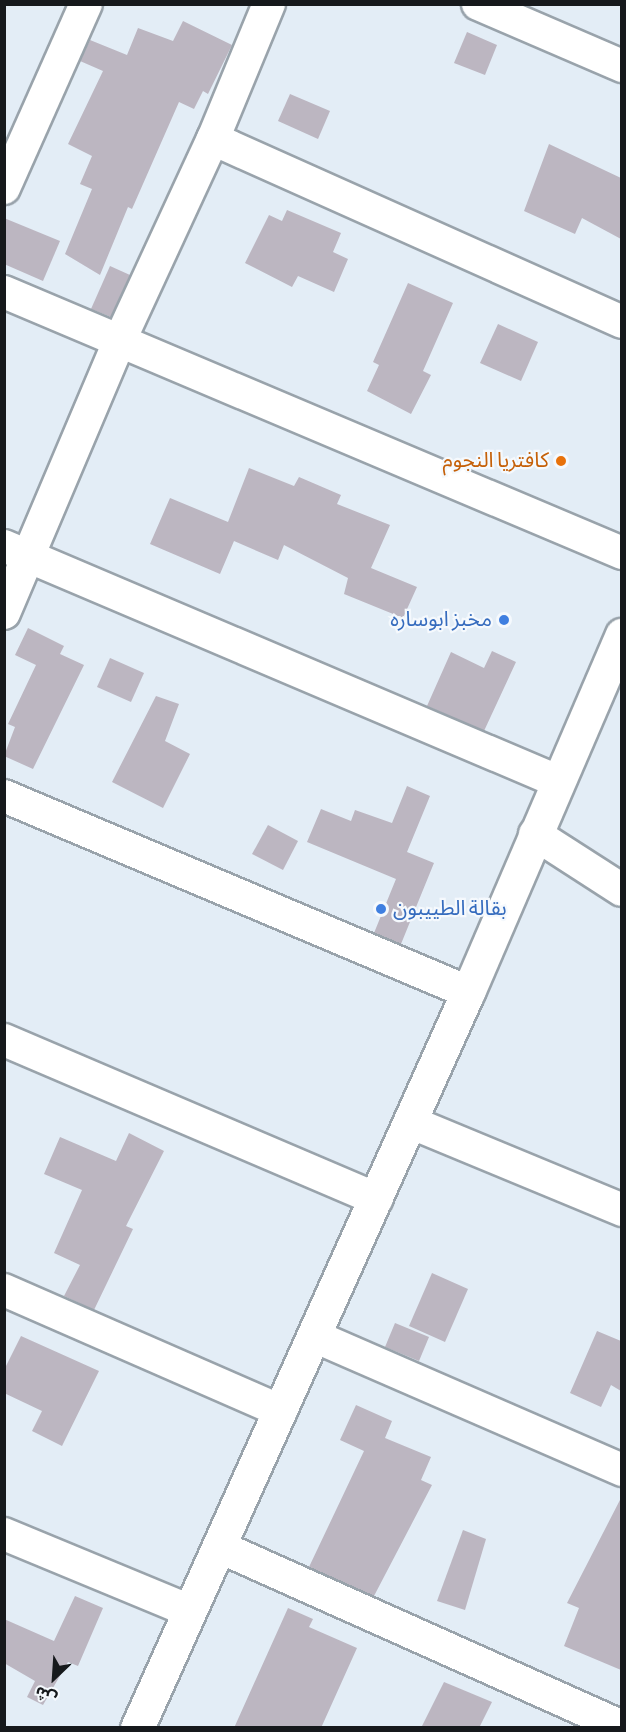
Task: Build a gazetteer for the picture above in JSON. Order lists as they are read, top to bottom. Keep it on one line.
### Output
{"places":["كافتريا النجوم","مخبز ابوساره","بقالة الطييبون"],"north":"bottom left"}
